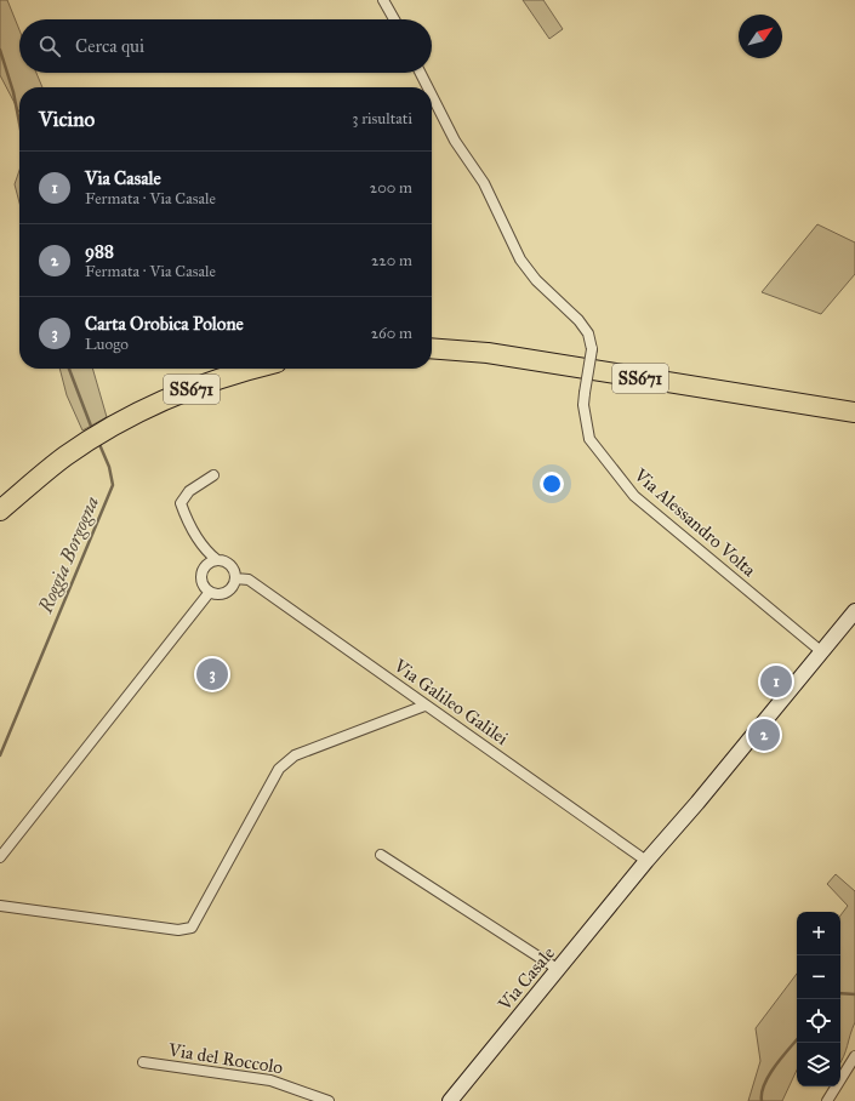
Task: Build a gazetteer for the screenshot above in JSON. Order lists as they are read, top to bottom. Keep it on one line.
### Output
{"streets":{"highway":["SS671"],"street":["Via Alessandro Volta","Via Galileo Galilei","Via Casale","Via del Roccolo"]},"crossings":[["Via Alessandro Volta","Via Casale"],["Via Galileo Galilei","Via Casale"]],"water":["Roggia Borgogna"],"north":"top right","page":{"search":"Cerca qui","heading":["Vicino","3 risultati"],"list":[{"mark":"1","name":"Via Casale","note":"Fermata · Via Casale","value":"200 m"},{"mark":"2","name":"988","note":"Fermata · Via Casale","value":"220 m"},{"mark":"3","name":"Carta Orobica Polone","note":"Luogo","value":"260 m"}],"pins":["3","1","2"],"map_buttons":["+","−"]}}
